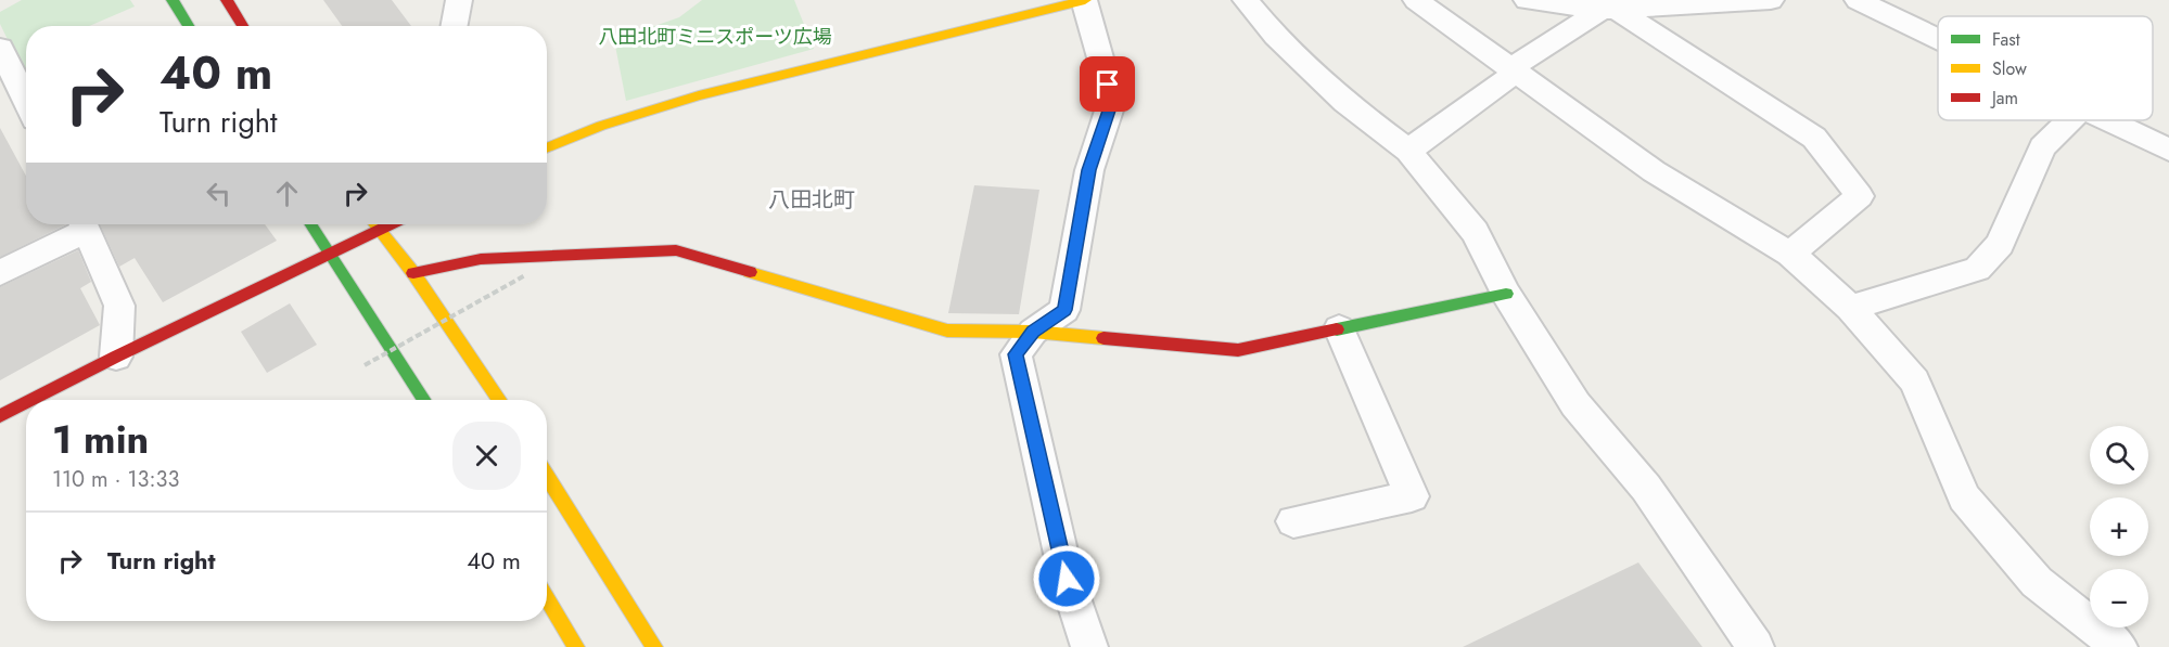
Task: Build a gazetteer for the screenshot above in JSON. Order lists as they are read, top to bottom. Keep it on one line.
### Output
{"districts":["八田北町"],"parks":["八田北町ミニスポーツ広場"],"legend":["Fast","Slow","Jam"],"page":{"turn":["40 m","Turn right"],"heading":["1 min","110 m · 13:33"],"map_buttons":["+","−"],"list":[{"name":"Turn right","value":"40 m"}]}}
